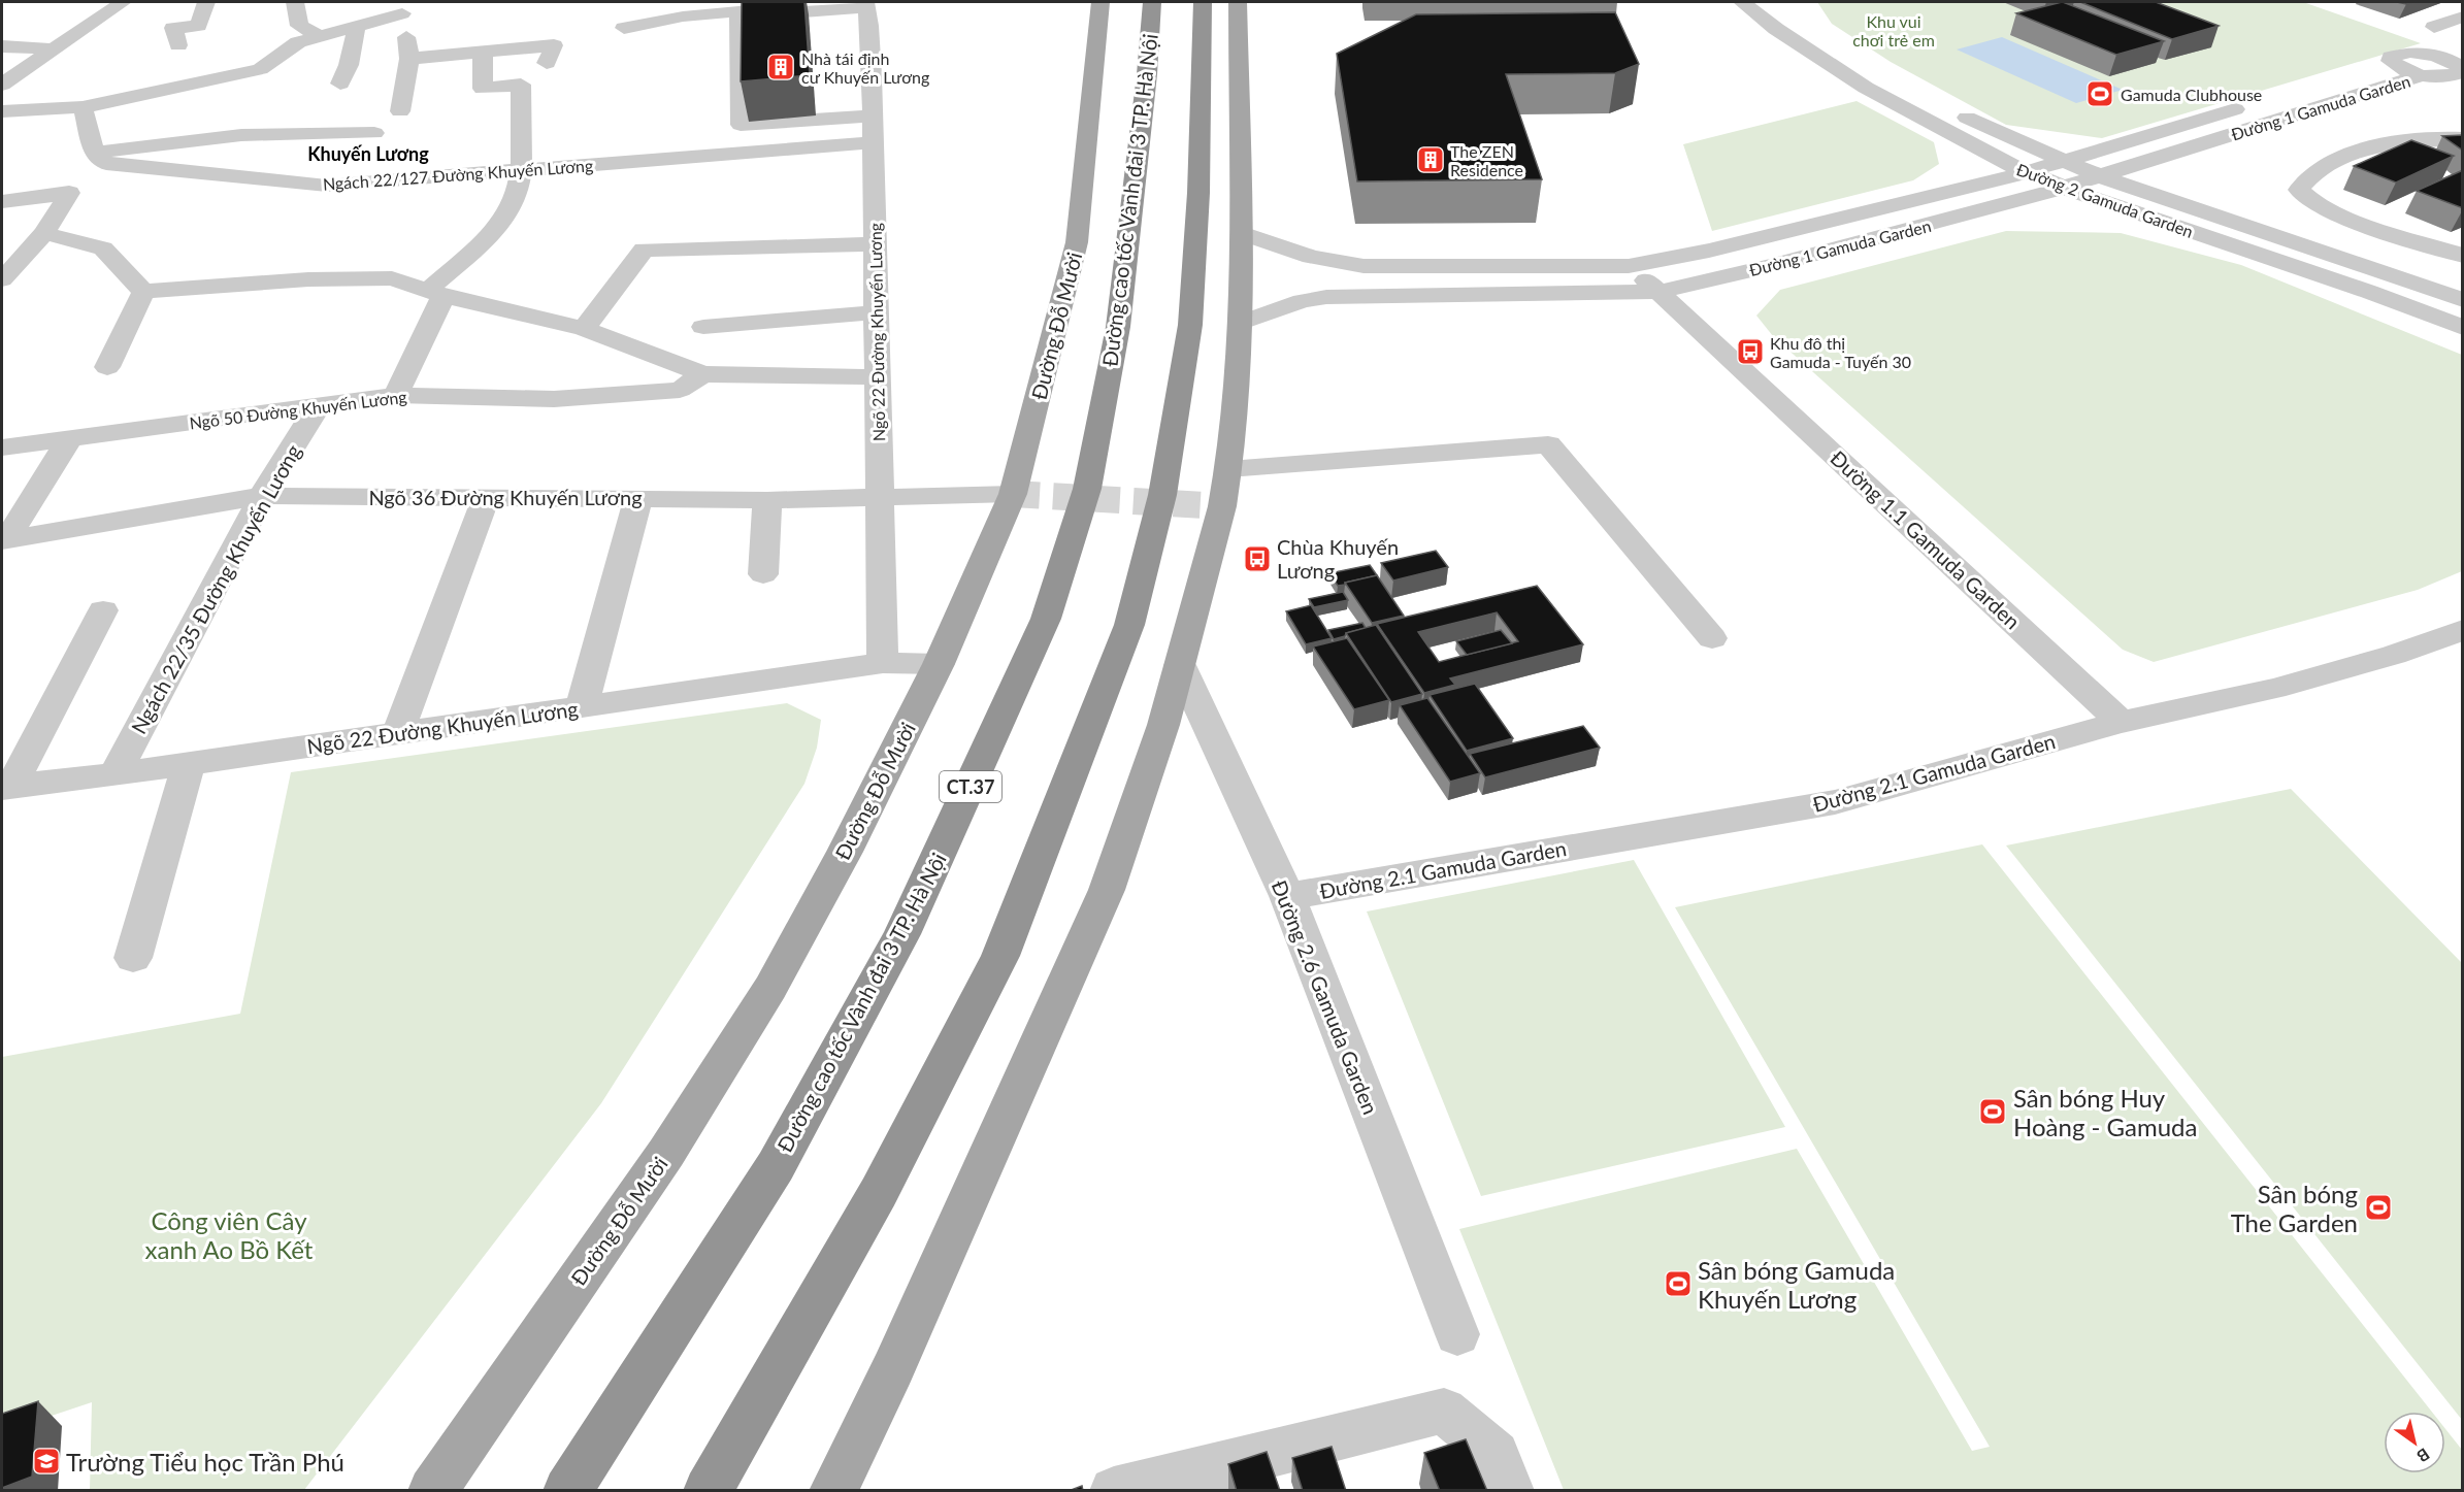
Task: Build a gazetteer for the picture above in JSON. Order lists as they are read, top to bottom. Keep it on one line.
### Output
{"streets":{"highway":["Đường cao tốc Vành đai 3 TP. Hà Nội","CT.37"],"main road":["Đường Đỗ Mười"],"street":["Đường 1 Gamuda Garden","Ngách 22/127 Đường Khuyến Lương","Đường 2 Gamuda Garden","Ngõ 22 Đường Khuyến Lương","Ngõ 50 Đường Khuyến Lương","Ngõ 36 Đường Khuyến Lương","Đường 1.1 Gamuda Garden","Ngách 22/35 Đường Khuyến Lương","Đường 2.1 Gamuda Garden","Đường 2.6 Gamuda Garden"]},"crossings":[["Đường 1 Gamuda Garden","Đường 2 Gamuda Garden"],["Đường 1 Gamuda Garden","Đường 1.1 Gamuda Garden"],["Ngách 22/127 Đường Khuyến Lương","Ngõ 22 Đường Khuyến Lương"],["Đường Đỗ Mười","Ngõ 22 Đường Khuyến Lương"],["Đường Đỗ Mười","Ngõ 36 Đường Khuyến Lương"],["Ngõ 22 Đường Khuyến Lương","Ngõ 36 Đường Khuyến Lương"],["Ngõ 22 Đường Khuyến Lương","Ngách 22/35 Đường Khuyến Lương"],["Ngõ 50 Đường Khuyến Lương","Ngách 22/35 Đường Khuyến Lương"],["Ngõ 36 Đường Khuyến Lương","Ngách 22/35 Đường Khuyến Lương"],["Đường 1.1 Gamuda Garden","Đường 2.1 Gamuda Garden"],["Đường 2.1 Gamuda Garden","Đường 2.6 Gamuda Garden"]],"districts":["Khuyến Lương"],"parks":["Khu vui chơi trẻ em","Công viên Cây xanh Ao Bồ Kết"],"places":{"building":["Nhà tái định cư Khuyến Lương","The ZEN Residence"],"sports":["Gamuda Clubhouse","Sân bóng Huy Hoàng - Gamuda","Sân bóng The Garden","Sân bóng Gamuda Khuyến Lương"],"bus stop":["Khu đô thị Gamuda - Tuyến 30","Chùa Khuyến Lương"],"school or university":["Trường Tiểu học Trần Phú"]},"north":"bottom right"}
